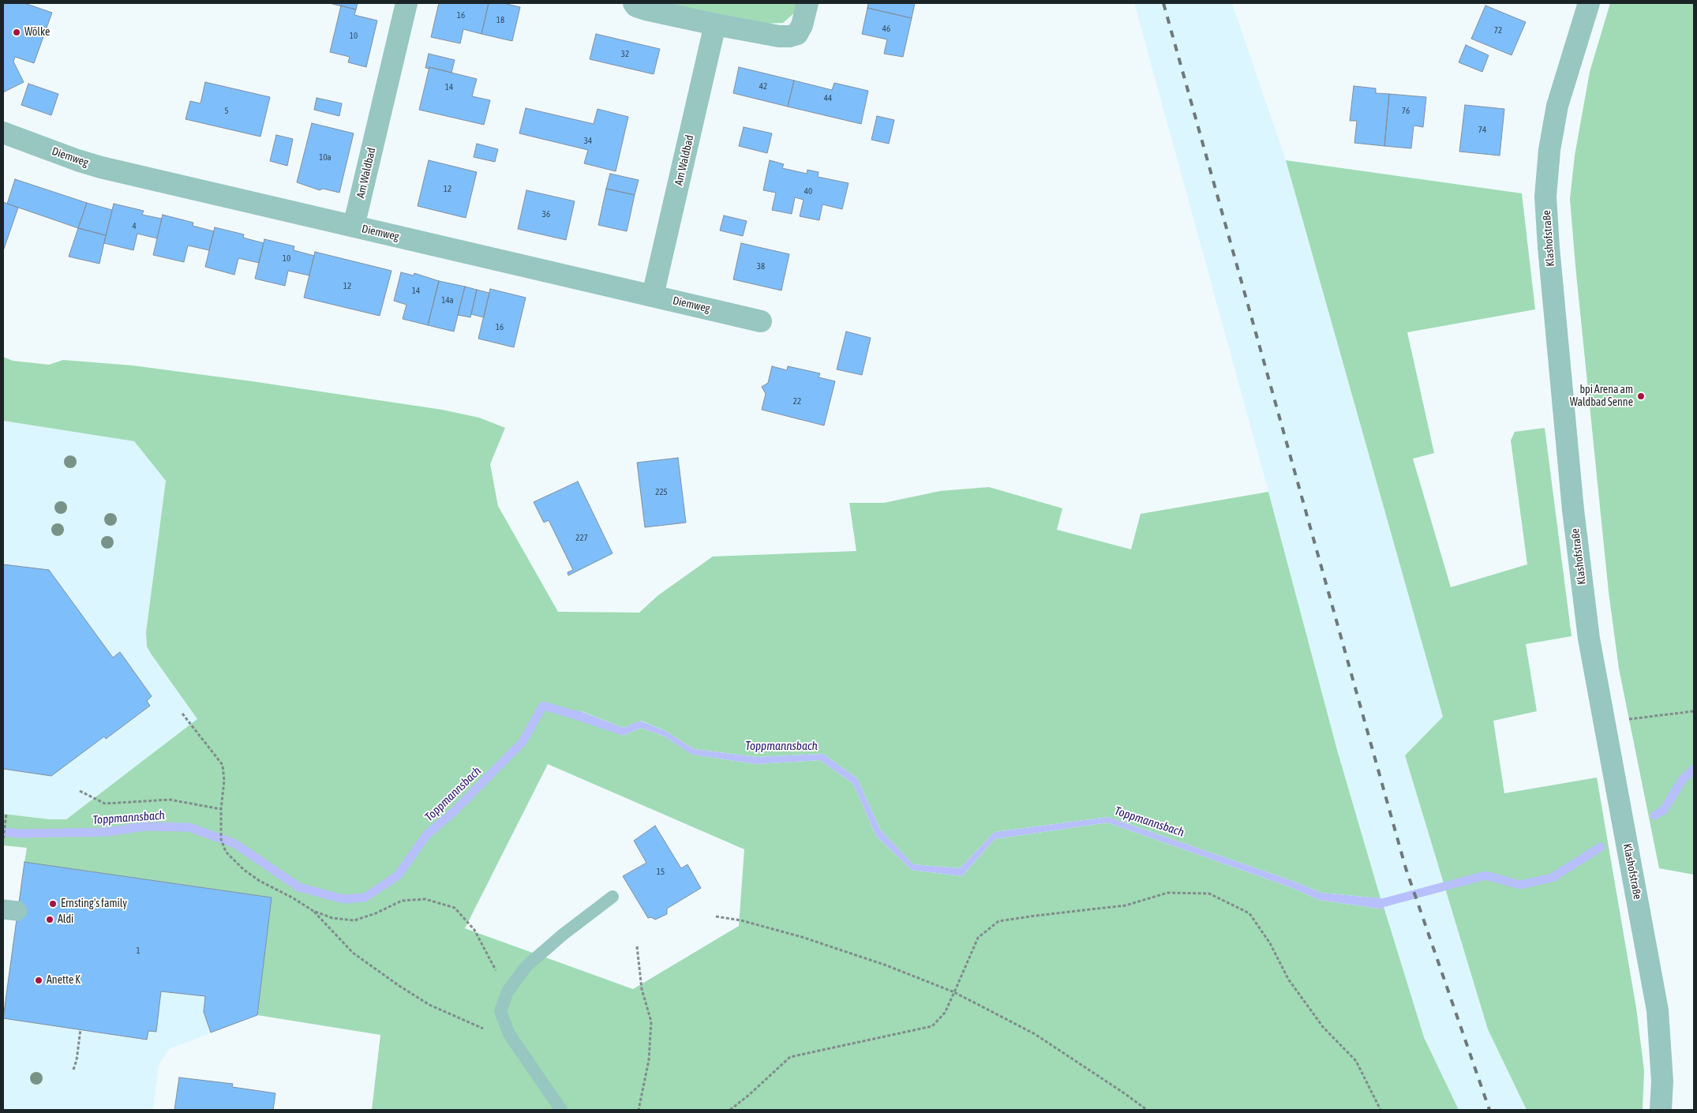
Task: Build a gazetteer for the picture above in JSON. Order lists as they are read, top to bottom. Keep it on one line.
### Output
{"streets":{"street":["Diemweg","Am Waldbad","Klashofstraße"]},"crossings":[["Diemweg","Am Waldbad"]],"water":["Toppmannsbach"],"places":["Wölke","bpi Arena am Waldbad Senne","Ernsting's family","Aldi","Anette K"],"house_numbers":["16","18","46","72","10","32","42","14","44","5","76","74","34","10a","12","40","36","4","10","38","12","14","14a","16","22","225","227","15","1"]}
